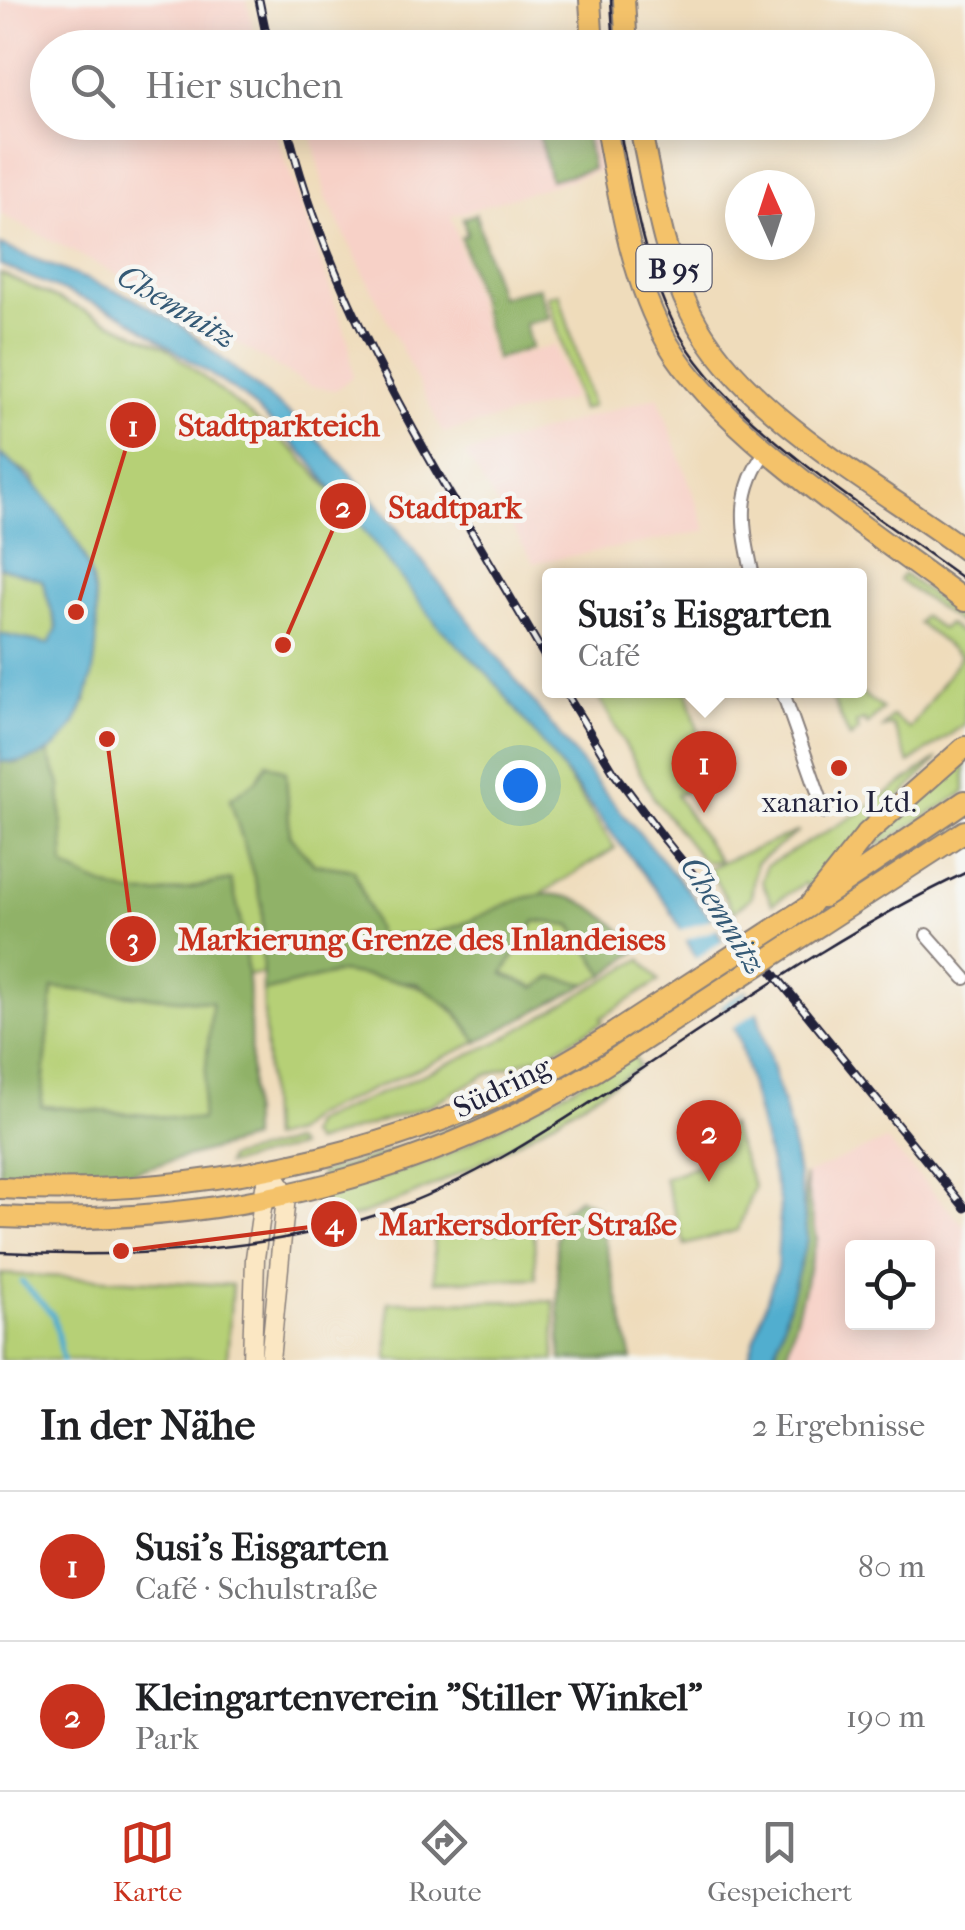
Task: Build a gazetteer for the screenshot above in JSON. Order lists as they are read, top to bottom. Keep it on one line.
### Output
{"streets":{"main road":["B 95","Südring"]},"water":["Chemnitz"],"places":["Stadtparkteich","Stadtpark","Markierung Grenze des Inlandeises","xanario Ltd.","Markersdorfer Straße"],"north":"top","page":{"search":"Hier suchen","popup":["Susi's Eisgarten","Café"],"pins":["1","2"],"heading":["In der Nähe","2 Ergebnisse"],"list":[{"mark":"1","name":"Susi's Eisgarten","note":"Café · Schulstraße","value":"80 m"},{"mark":"2","name":"Kleingartenverein \"Stiller Winkel\"","note":"Park","value":"190 m"}],"nav":["Karte","Route","Gespeichert"]}}
